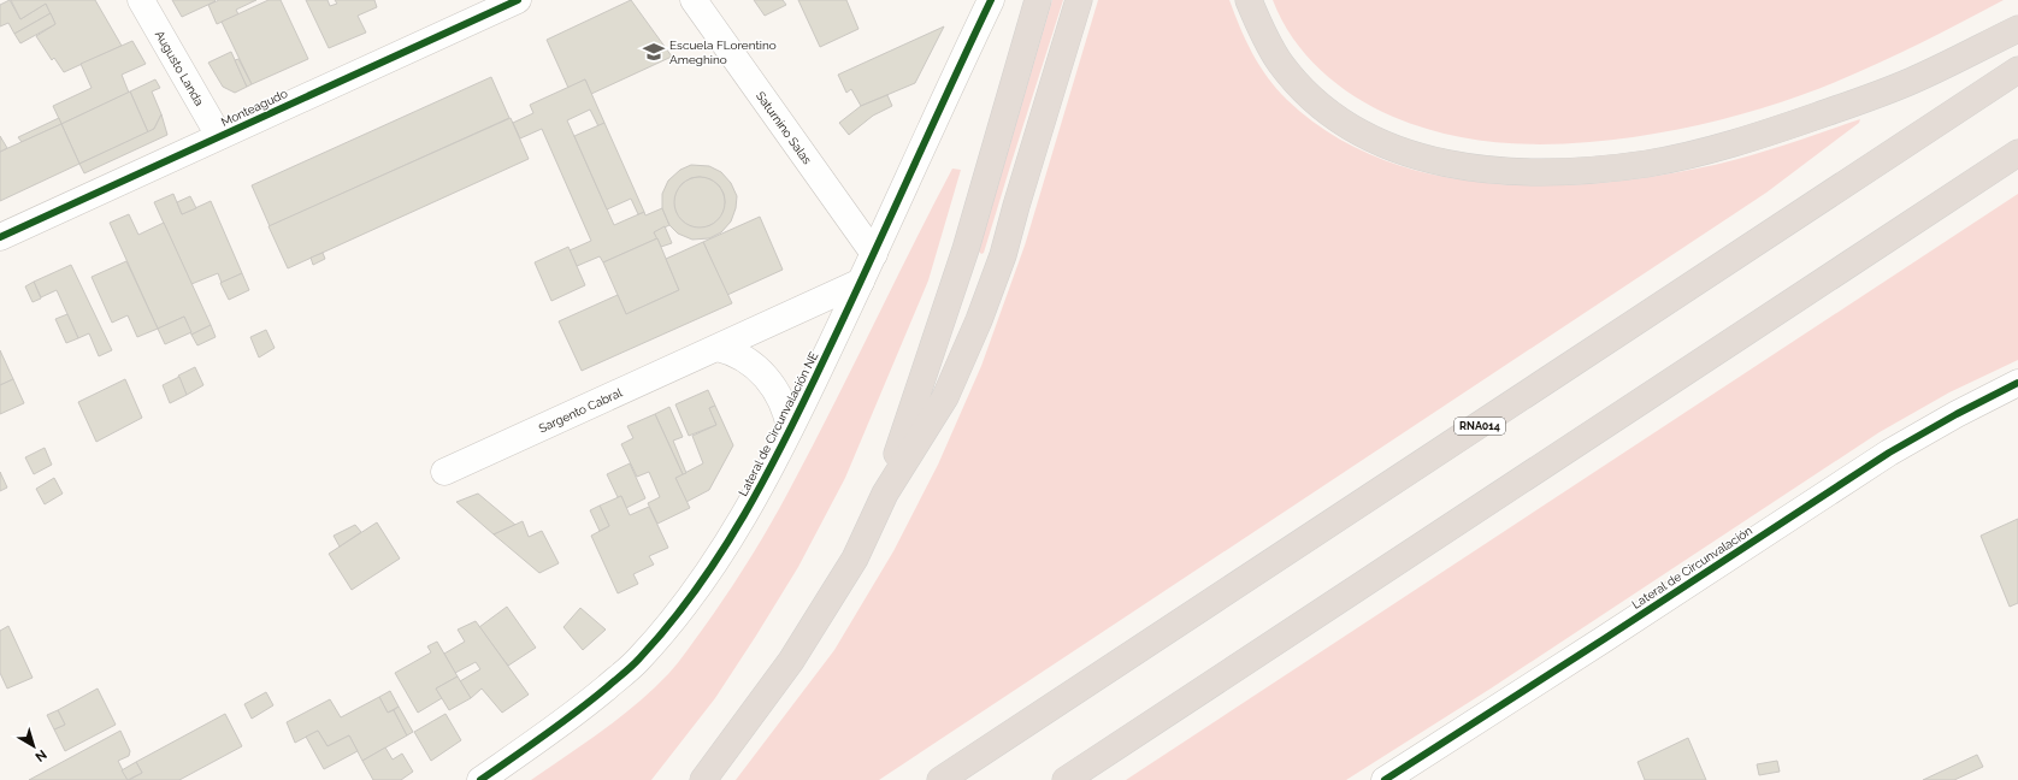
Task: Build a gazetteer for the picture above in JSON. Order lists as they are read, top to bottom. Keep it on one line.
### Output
{"streets":{"highway":["RNA014"],"street":["Augusto Landa","Monteagudo","Saturnino Salas","Sargento Cabral","Lateral de Circunvalación NE","Lateral de Circunvalación"]},"crossings":[["Augusto Landa","Monteagudo"],["Saturnino Salas","Lateral de Circunvalación NE"],["Sargento Cabral","Lateral de Circunvalación NE"]],"places":{"school or university":["Escuela FLorentino Ameghino"]},"north":"bottom right"}
